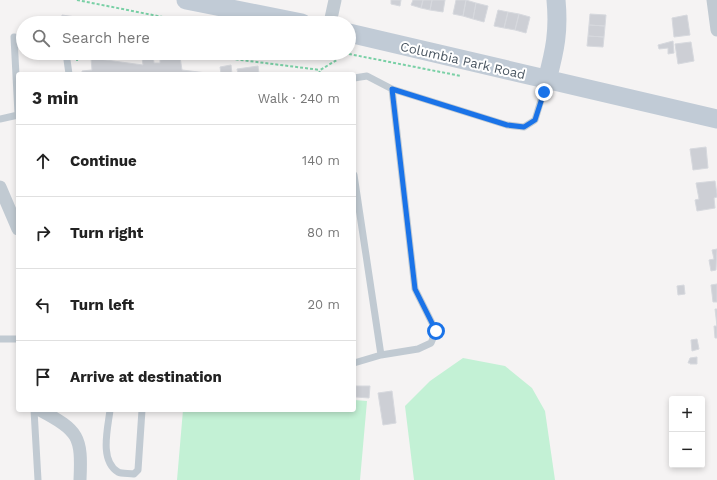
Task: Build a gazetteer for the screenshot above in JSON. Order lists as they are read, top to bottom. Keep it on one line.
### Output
{"streets":{"street":["Columbia Park Road"]},"page":{"search":"Search here","heading":["3 min","Walk · 240 m"],"list":[["Continue","140 m"],["Turn right","80 m"],["Turn left","20 m"],"Arrive at destination"],"map_buttons":["+","−"]}}
